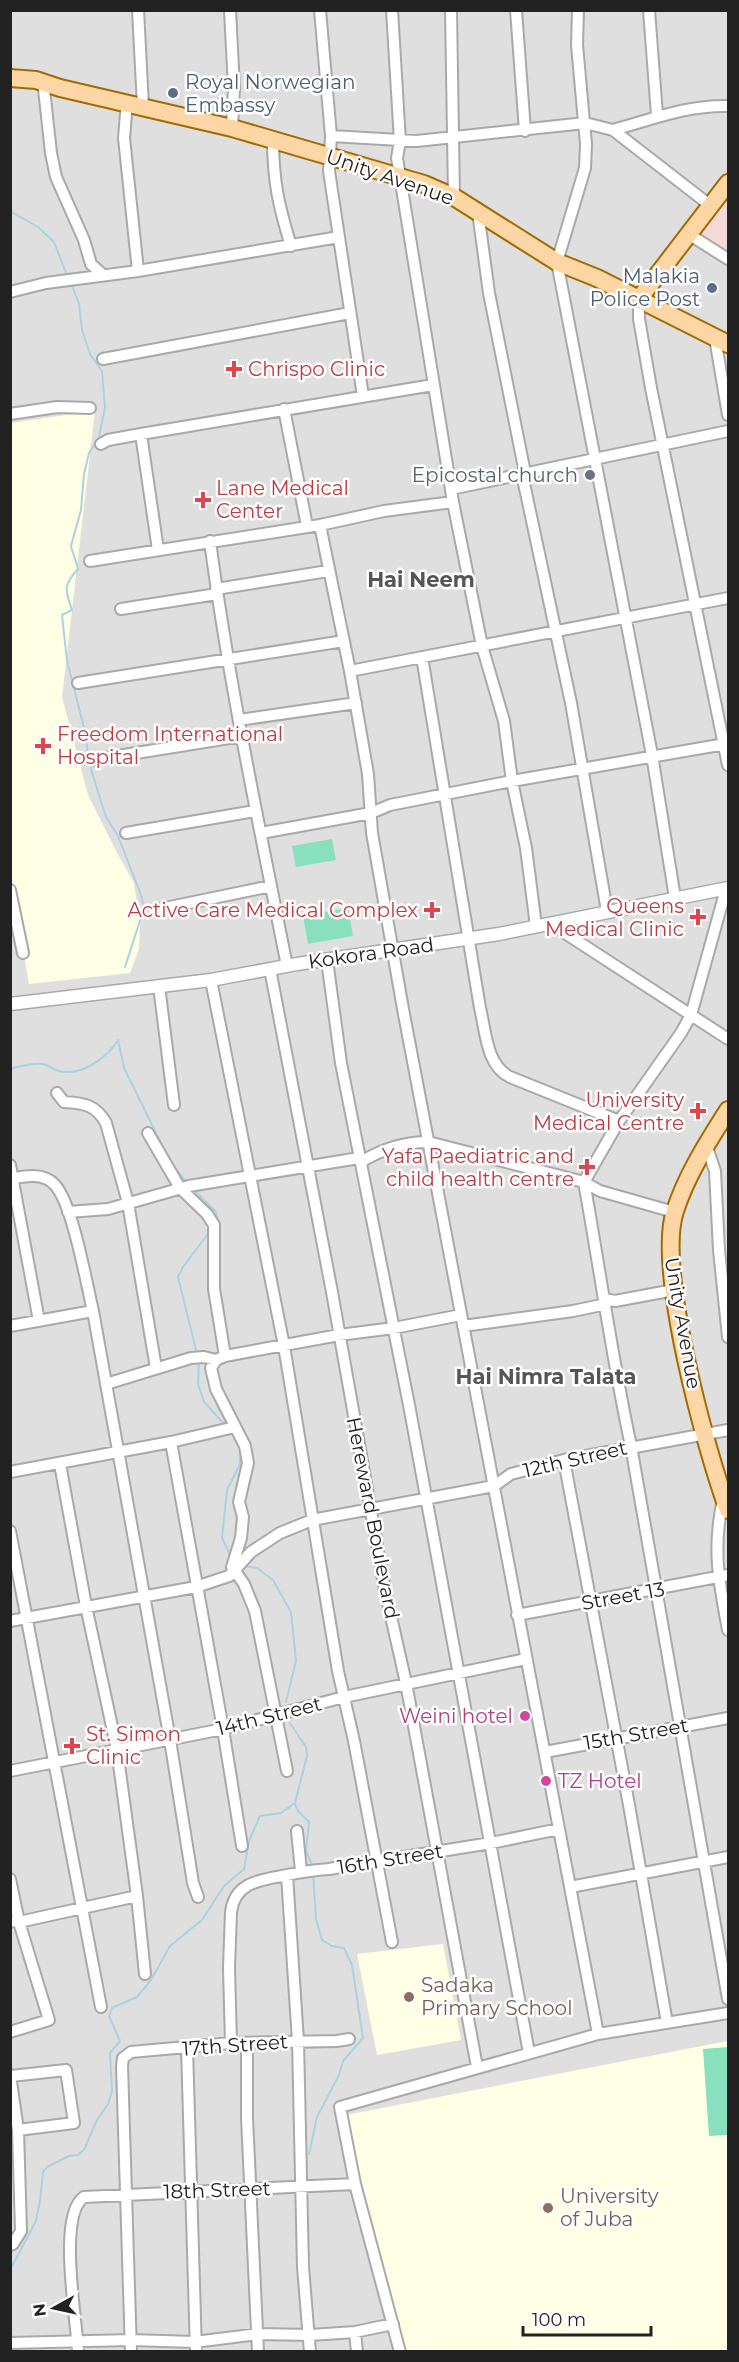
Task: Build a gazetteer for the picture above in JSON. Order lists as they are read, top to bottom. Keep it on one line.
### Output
{"streets":{"main road":["Unity Avenue"],"street":["Kokora Road","12th Street","Hereward Boulevard","Street 13","14th Street","15th Street","16th Street","17th Street","18th Street"]},"crossings":[["Unity Avenue","12th Street"],["Kokora Road","Hereward Boulevard"],["12th Street","Hereward Boulevard"],["Hereward Boulevard","14th Street"],["Hereward Boulevard","16th Street"],["16th Street","17th Street"],["17th Street","18th Street"]],"districts":["Hai Neem","Hai Nimra Talata"],"places":{"other":["Royal Norwegian Embassy","Malakia Police Post","Epicostal church","Weini hotel","TZ Hotel","Sadaka Primary School","University of Juba"],"health":["Chrispo Clinic","Lane Medical Center","Freedom International Hospital","Active Care Medical Complex","Queens Medical Clinic","University Medical Centre","Yafa Paediatric and child health centre","St. Simon Clinic"]},"scale_bar":"100 m","north":"left"}
